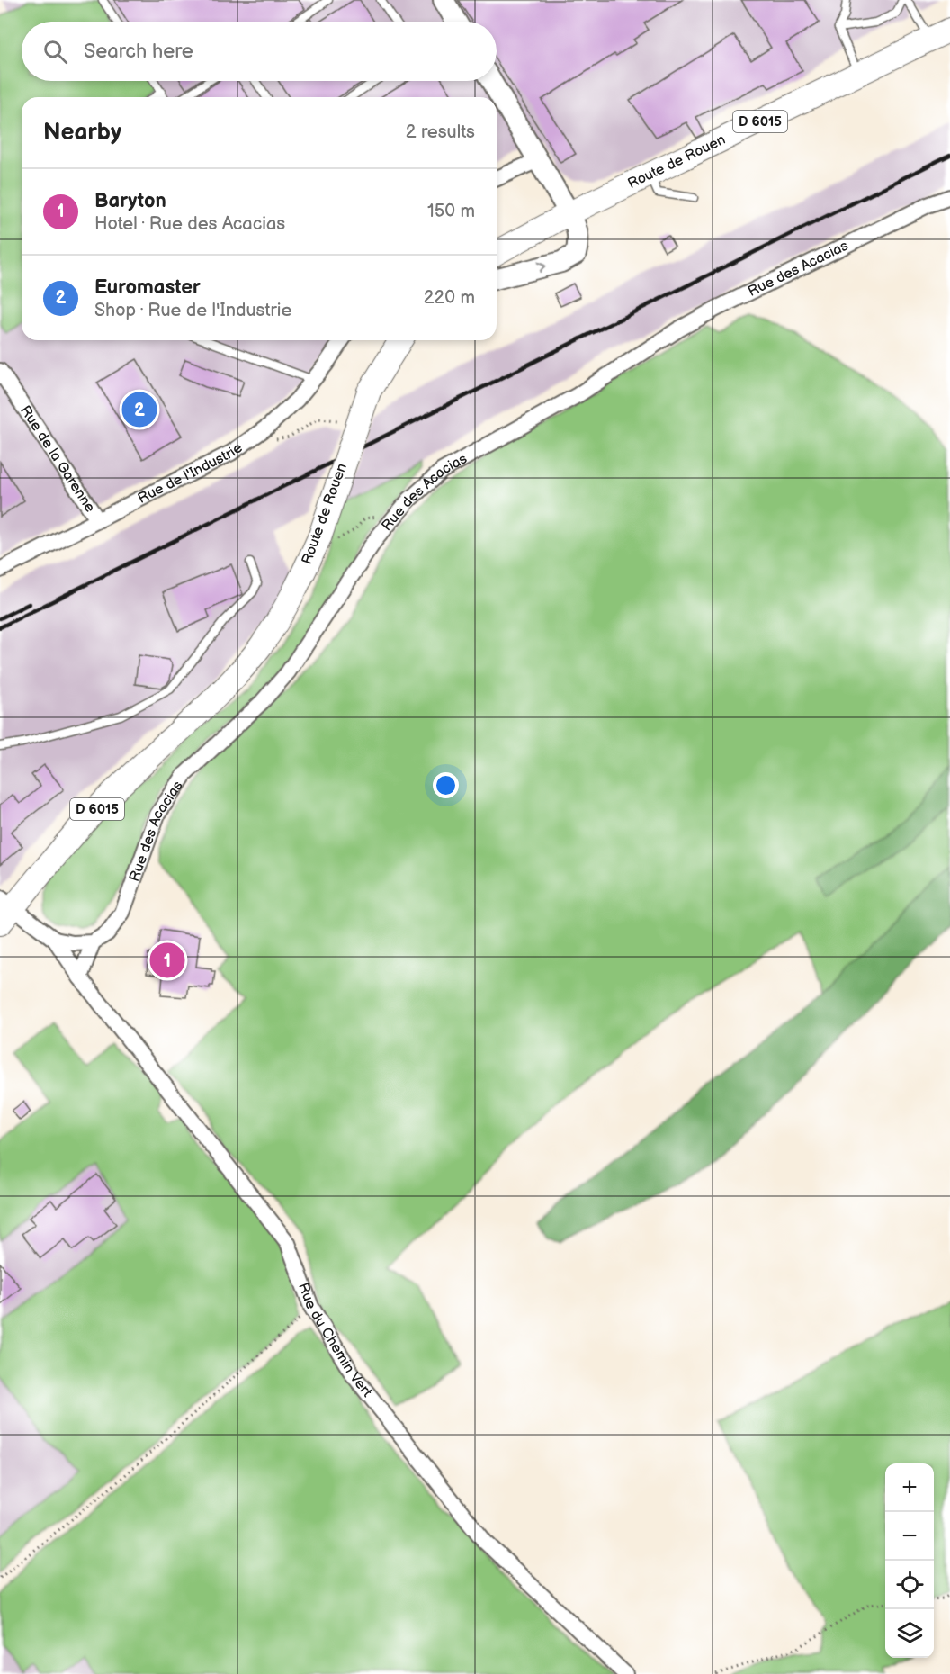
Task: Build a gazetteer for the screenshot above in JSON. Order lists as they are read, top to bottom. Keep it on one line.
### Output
{"streets":{"main road":["D 6015","Route de Rouen"],"street":["Rue des Acacias","Rue de la Garenne","Rue de l'Industrie","Rue du Chemin Vert"]},"crossings":[["Route de Rouen","Rue du Chemin Vert"],["Rue de la Garenne","Rue de l'Industrie"]],"page":{"search":"Search here","heading":["Nearby","2 results"],"list":[{"mark":"1","name":"Baryton","note":"Hotel · Rue des Acacias","value":"150 m"},{"mark":"2","name":"Euromaster","note":"Shop · Rue de l'Industrie","value":"220 m"}],"pins":["2","1"],"map_buttons":["+","−"]}}
